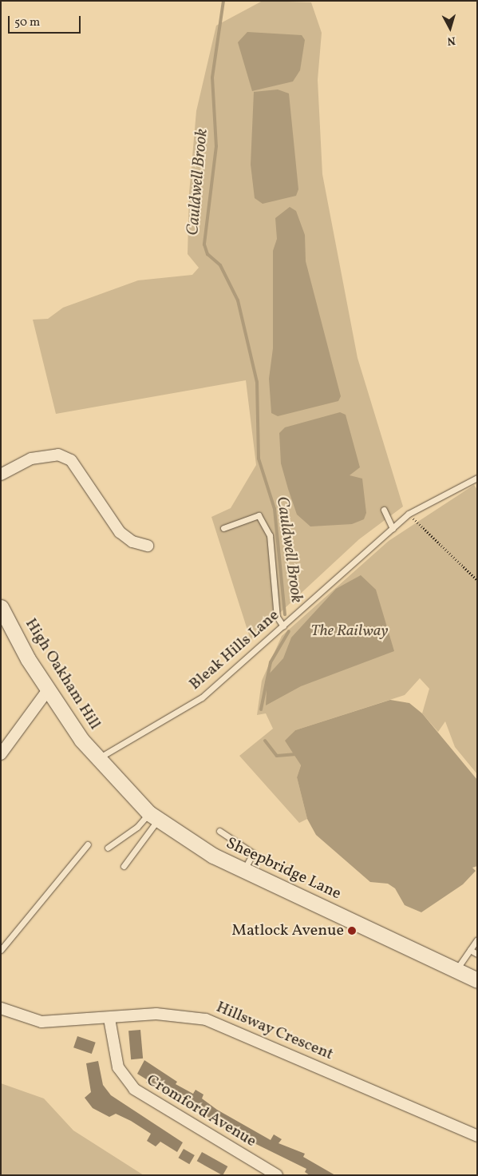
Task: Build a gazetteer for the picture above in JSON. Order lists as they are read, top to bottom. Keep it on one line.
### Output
{"streets":{"street":["High Oakham Hill","Sheepbridge Lane","Hillsway Crescent","Cromford Avenue"],"lane":["Bleak Hills Lane"]},"crossings":[["Bleak Hills Lane","High Oakham Hill"],["Bleak Hills Lane","Sheepbridge Lane"],["High Oakham Hill","Sheepbridge Lane"],["Hillsway Crescent","Cromford Avenue"]],"water":["Cauldwell Brook"],"parks":["The Railway"],"places":["Matlock Avenue"],"scale_bar":"50 m","north":"bottom"}
